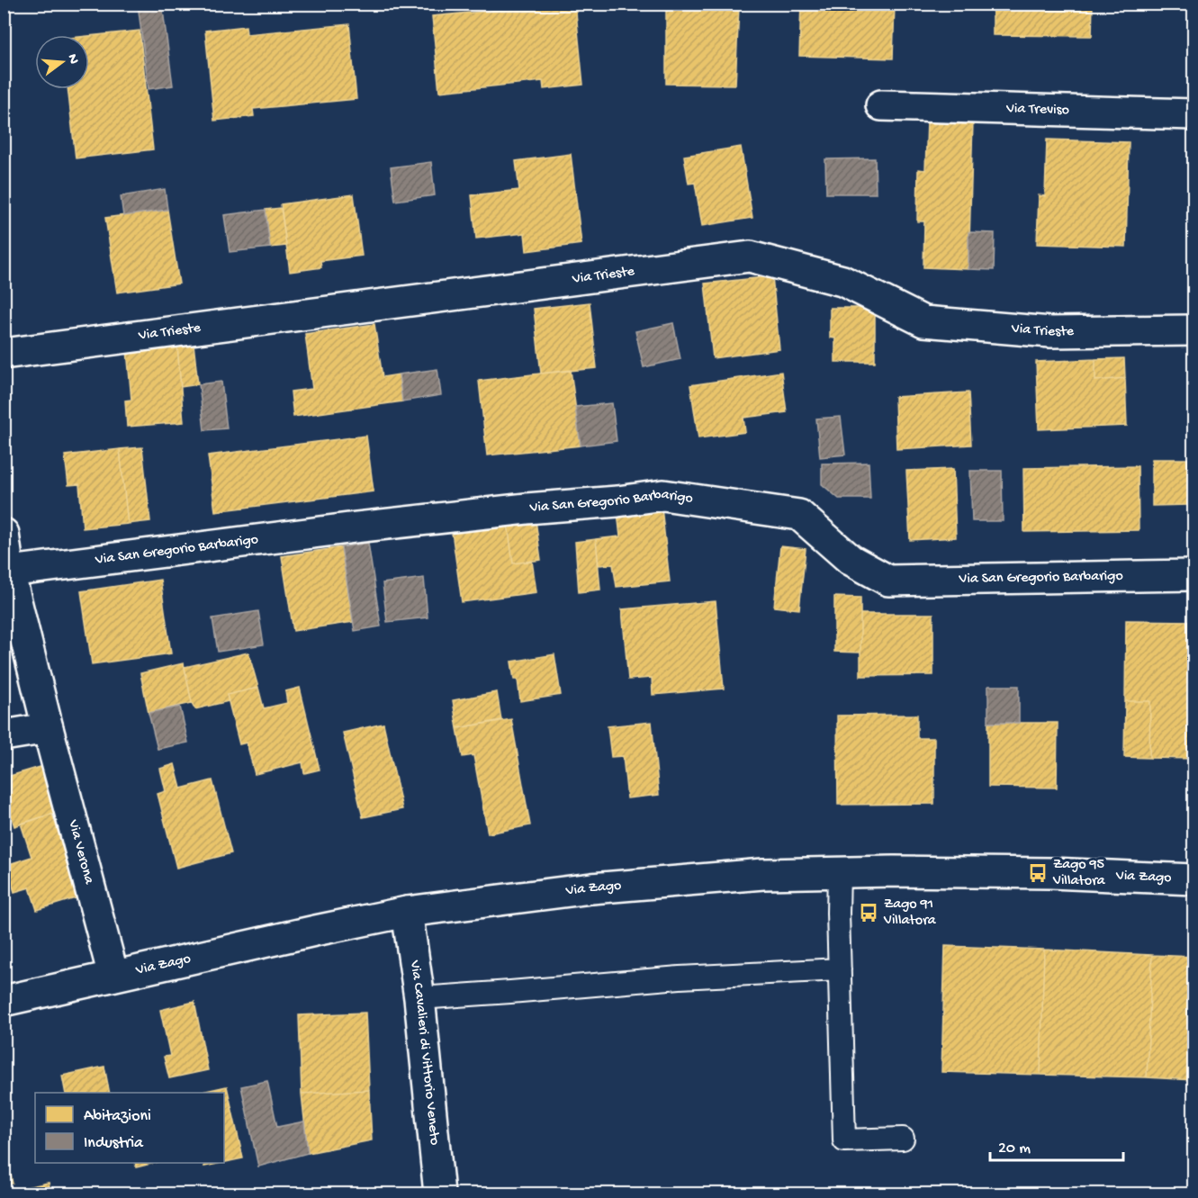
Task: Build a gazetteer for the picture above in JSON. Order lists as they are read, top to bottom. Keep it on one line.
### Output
{"streets":{"street":["Via Treviso","Via Trieste","Via San Gregorio Barbarigo","Via Verona","Via Zago","Via Cavalieri di Vittorio Veneto"]},"crossings":[["Via San Gregorio Barbarigo","Via Verona"],["Via Verona","Via Zago"],["Via Zago","Via Cavalieri di Vittorio Veneto"]],"places":{"bus stop":["Zago 95 Villatora","Zago 91 Villatora"]},"legend":["Abitazioni","Industria"],"scale_bar":"20 m","north":"right"}
